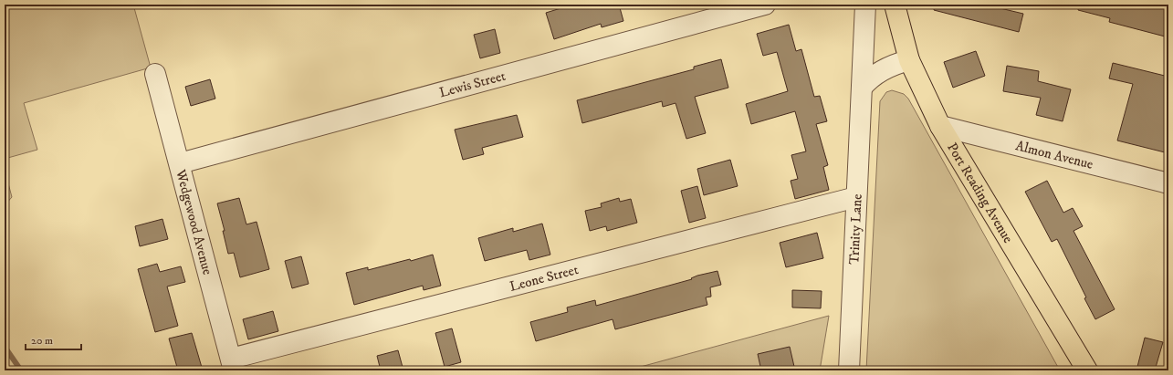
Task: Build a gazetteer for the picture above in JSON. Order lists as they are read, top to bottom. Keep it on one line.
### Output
{"streets":{"main road":["Port Reading Avenue"],"street":["Lewis Street","Almon Avenue","Wedgewood Avenue","Trinity Lane","Leone Street"]},"crossings":[["Lewis Street","Wedgewood Avenue"],["Almon Avenue","Port Reading Avenue"],["Wedgewood Avenue","Leone Street"],["Trinity Lane","Leone Street"]],"scale_bar":"20 m"}
